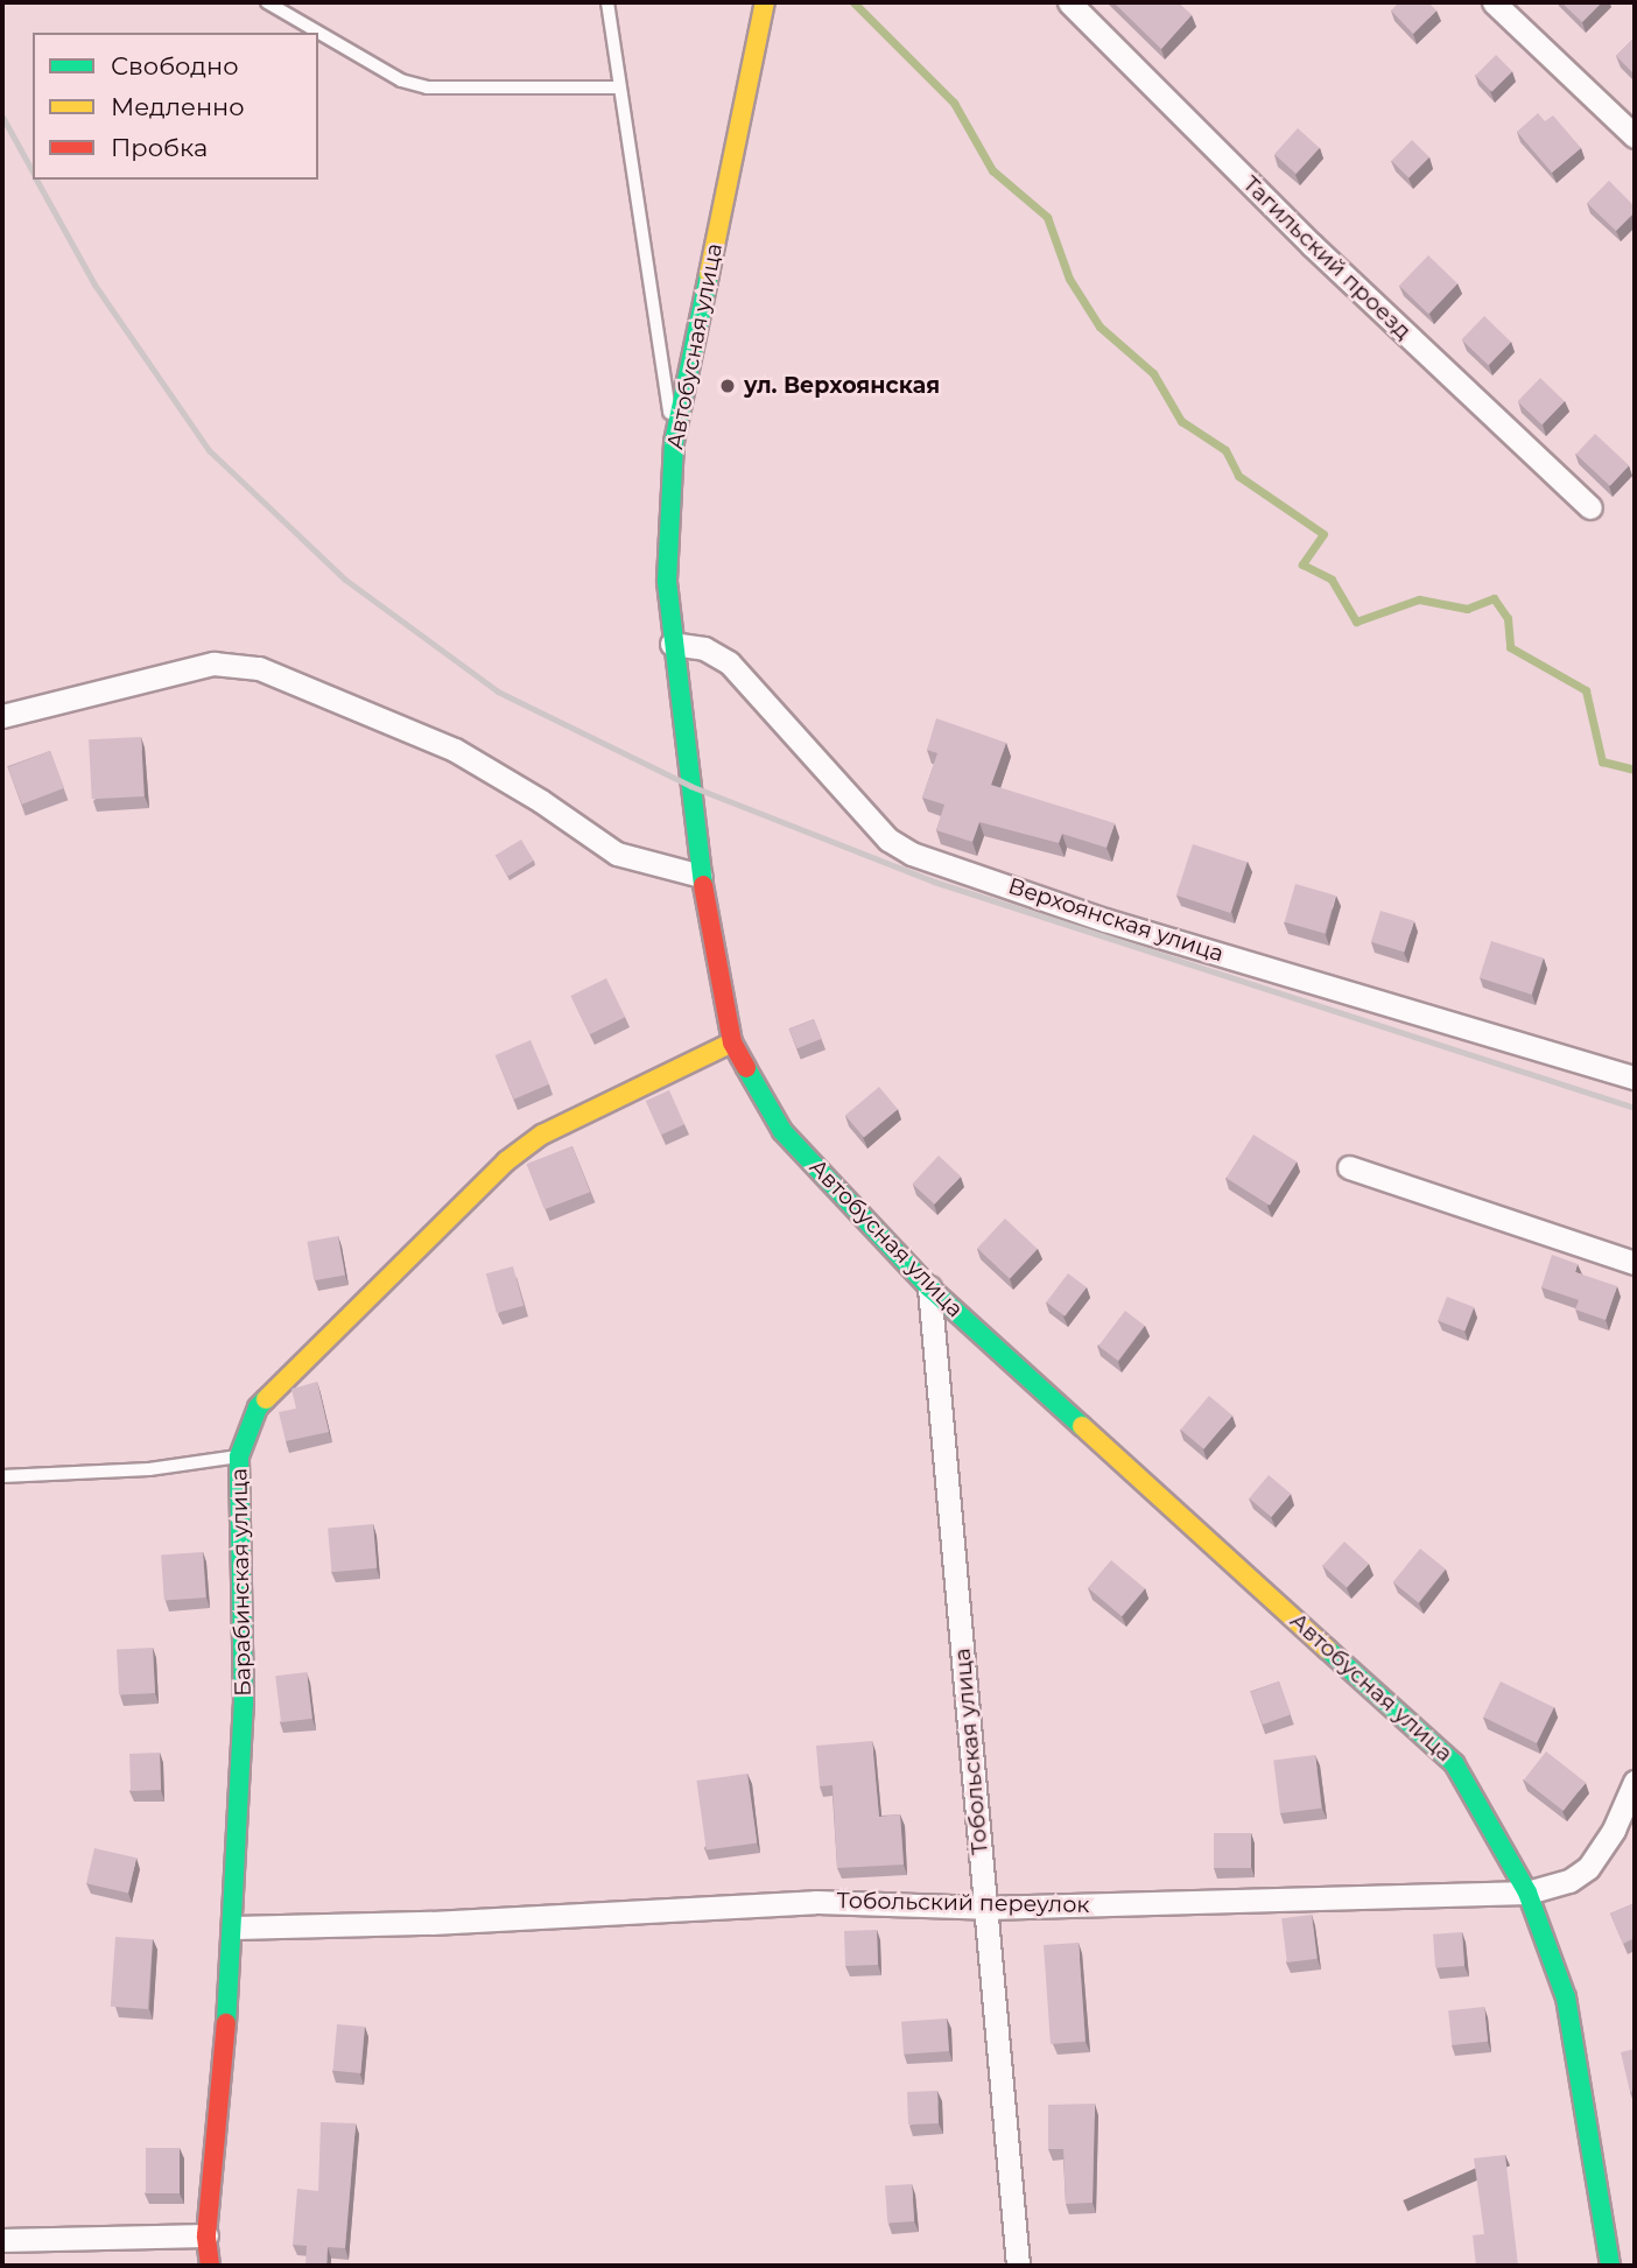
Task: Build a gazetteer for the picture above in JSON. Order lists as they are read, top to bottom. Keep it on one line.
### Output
{"streets":{"street":["Тагильский проезд","Автобусная улица","Верхоянская улица","Барабинская улица","Тобольская улица","Тобольский переулок"]},"crossings":[["Автобусная улица","Верхоянская улица"],["Автобусная улица","Барабинская улица"],["Автобусная улица","Тобольская улица"],["Автобусная улица","Тобольский переулок"],["Барабинская улица","Тобольский переулок"],["Тобольская улица","Тобольский переулок"]],"places":["ул. Верхоянская"],"legend":["Свободно","Медленно","Пробка"]}
